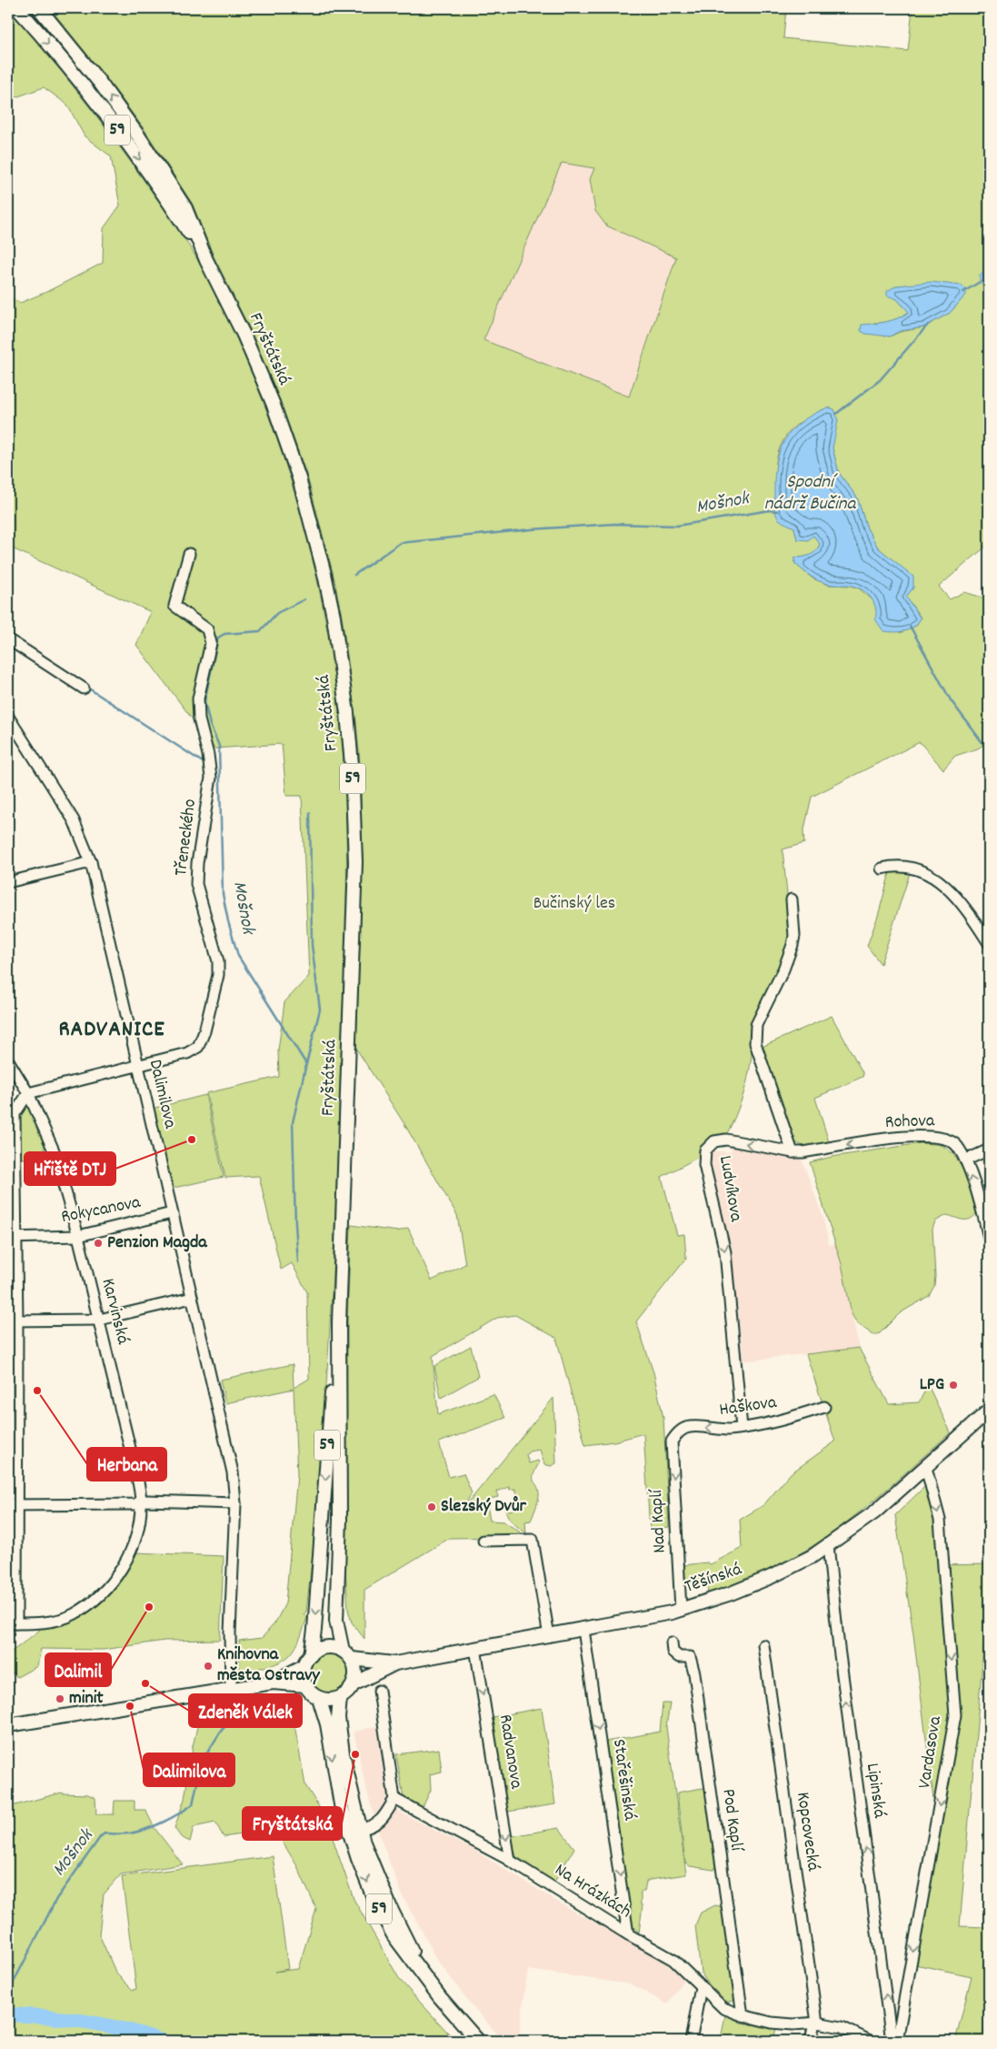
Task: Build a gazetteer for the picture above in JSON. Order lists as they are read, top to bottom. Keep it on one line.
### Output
{"streets":{"main road":["59","Fryštátská","Těšínská"],"street":["Třeneckého","Dalimilova","Rohova","Ludvíkova","Rokycanova","Karvinská","Haškova","Nad Kaplí","Radvanova","Vardasova","Stařešinská","Lipinská","Pod Kaplí","Kopcovecká","Na Hrázkách"]},"crossings":[["59","Fryštátská"],["59","Těšínská"],["Fryštátská","Těšínská"],["Třeneckého","Dalimilova"],["Třeneckého","Karvinská"],["Dalimilova","Rokycanova"],["Rohova","Ludvíkova"],["Ludvíkova","Haškova"],["Rokycanova","Karvinská"],["Haškova","Nad Kaplí"],["Nad Kaplí","Těšínská"],["Těšínská","Radvanova"],["Těšínská","Vardasova"],["Těšínská","Stařešinská"],["Těšínská","Lipinská"],["Radvanova","Na Hrázkách"],["Stařešinská","Na Hrázkách"],["Pod Kaplí","Na Hrázkách"],["Kopcovecká","Na Hrázkách"]],"one_way":["Rohova","Haškova","Nad Kaplí","Radvanova","Vardasova","Stařešinská","Lipinská"],"districts":["RADVANICE"],"water":["Spodní nádrž Bučina","Mošnok"],"parks":["Bučinský les"],"places":["Hřiště DTJ","Penzion Magda","LPG","Herbana","Slezský Dvůr","Dalimil","Knihovna města Ostravy","Zdeněk Válek","minit","Dalimilova","Fryštátská"]}
